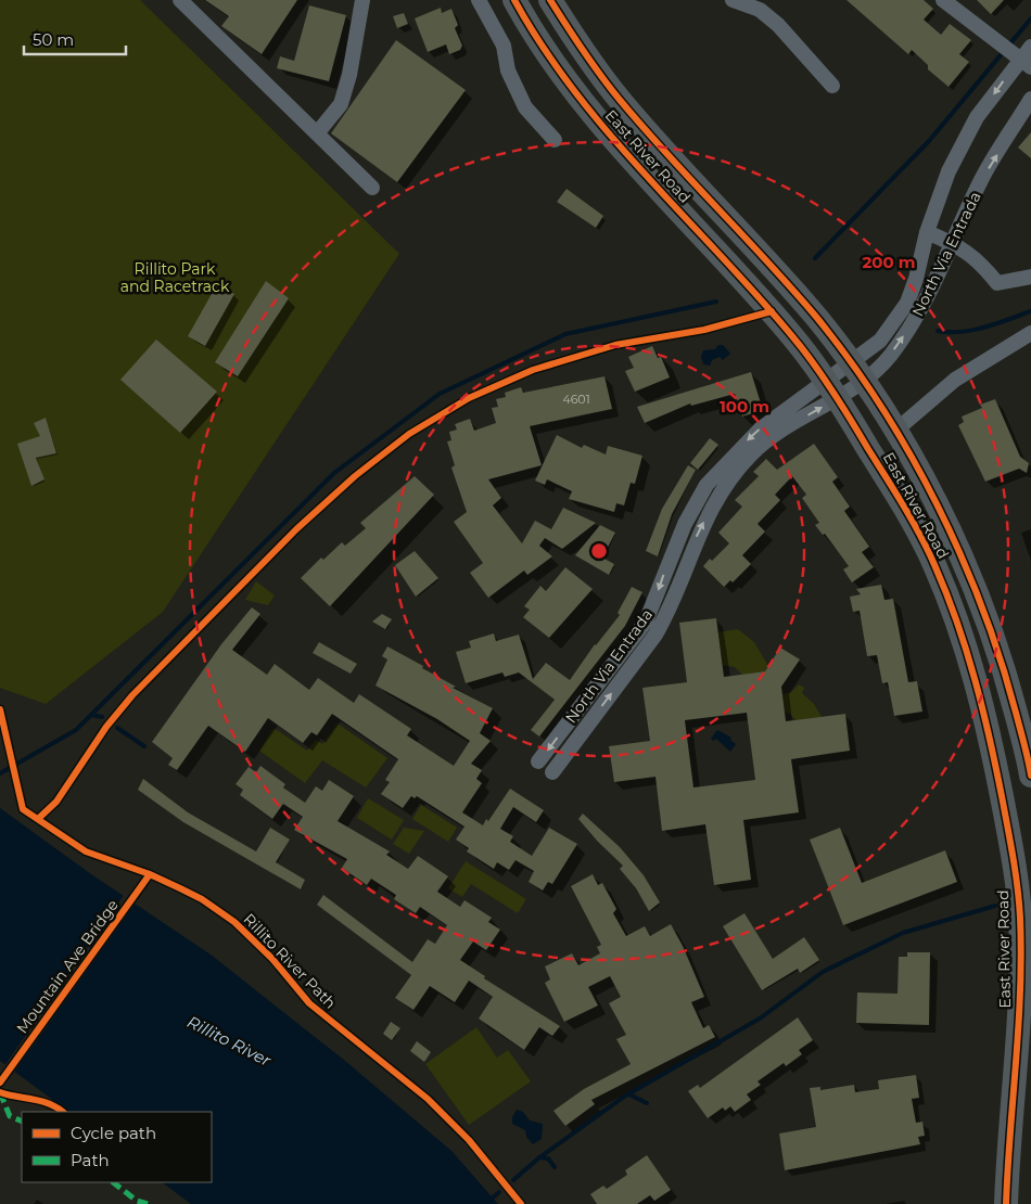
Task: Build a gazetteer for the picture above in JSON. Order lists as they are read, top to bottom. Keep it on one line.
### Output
{"streets":{"main road":["East River Road"],"street":["North Via Entrada"],"cycle path":["Rillito River Path","Mountain Ave Bridge"]},"crossings":[["East River Road","North Via Entrada"]],"water":["Rillito River"],"parks":["Rillito Park and Racetrack"],"house_numbers":["4601"],"legend":["Cycle path","Path"],"scale_bar":"50 m","rings":["200 m","100 m"]}
